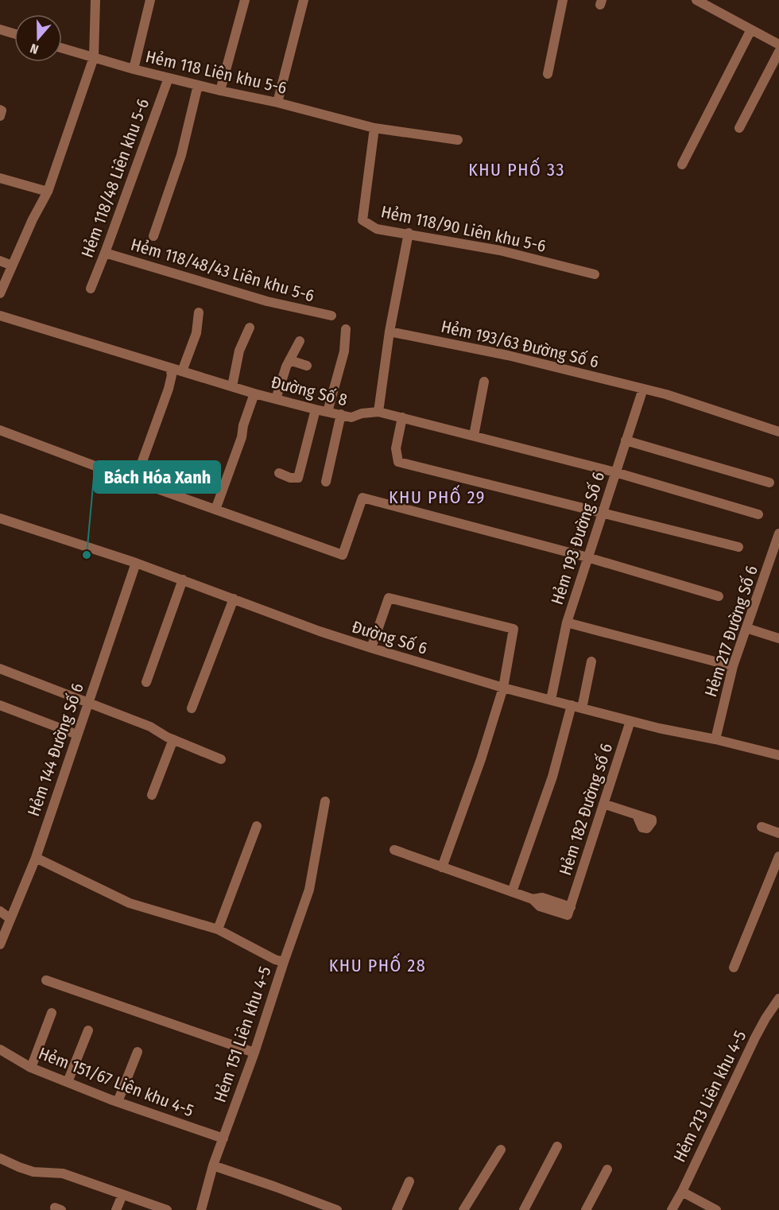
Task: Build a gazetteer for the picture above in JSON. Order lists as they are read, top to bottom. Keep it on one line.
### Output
{"streets":{"street":["Hẻm 118 Liên khu 5-6","Hẻm 118/48 Liên khu 5-6","Hẻm 118/90 Liên khu 5-6","Hẻm 118/48/43 Liên khu 5-6","Hẻm 193/63 Đường Số 6","Đường Số 8","Hẻm 193 Đường Số 6","Hẻm 217 Đường Số 6","Đường Số 6","Hẻm 144 Đường Số 6","Hẻm 182 Đường số 6","Hẻm 151 Liên khu 4-5","Hẻm 151/67 Liên khu 4-5","Hẻm 213 Liên khu 4-5"]},"crossings":[["Hẻm 118 Liên khu 5-6","Hẻm 118/48 Liên khu 5-6"],["Hẻm 118 Liên khu 5-6","Hẻm 118/90 Liên khu 5-6"],["Hẻm 118/48 Liên khu 5-6","Hẻm 118/48/43 Liên khu 5-6"],["Hẻm 193/63 Đường Số 6","Hẻm 193 Đường Số 6"],["Đường Số 8","Hẻm 193 Đường Số 6"],["Hẻm 193 Đường Số 6","Đường Số 6"],["Hẻm 217 Đường Số 6","Đường Số 6"],["Đường Số 6","Hẻm 144 Đường Số 6"],["Đường Số 6","Hẻm 182 Đường số 6"],["Hẻm 144 Đường Số 6","Hẻm 151 Liên khu 4-5"],["Hẻm 151 Liên khu 4-5","Hẻm 151/67 Liên khu 4-5"]],"districts":["KHU PHỐ 33","KHU PHỐ 29","KHU PHỐ 28"],"places":["Bách Hóa Xanh"],"north":"bottom"}
